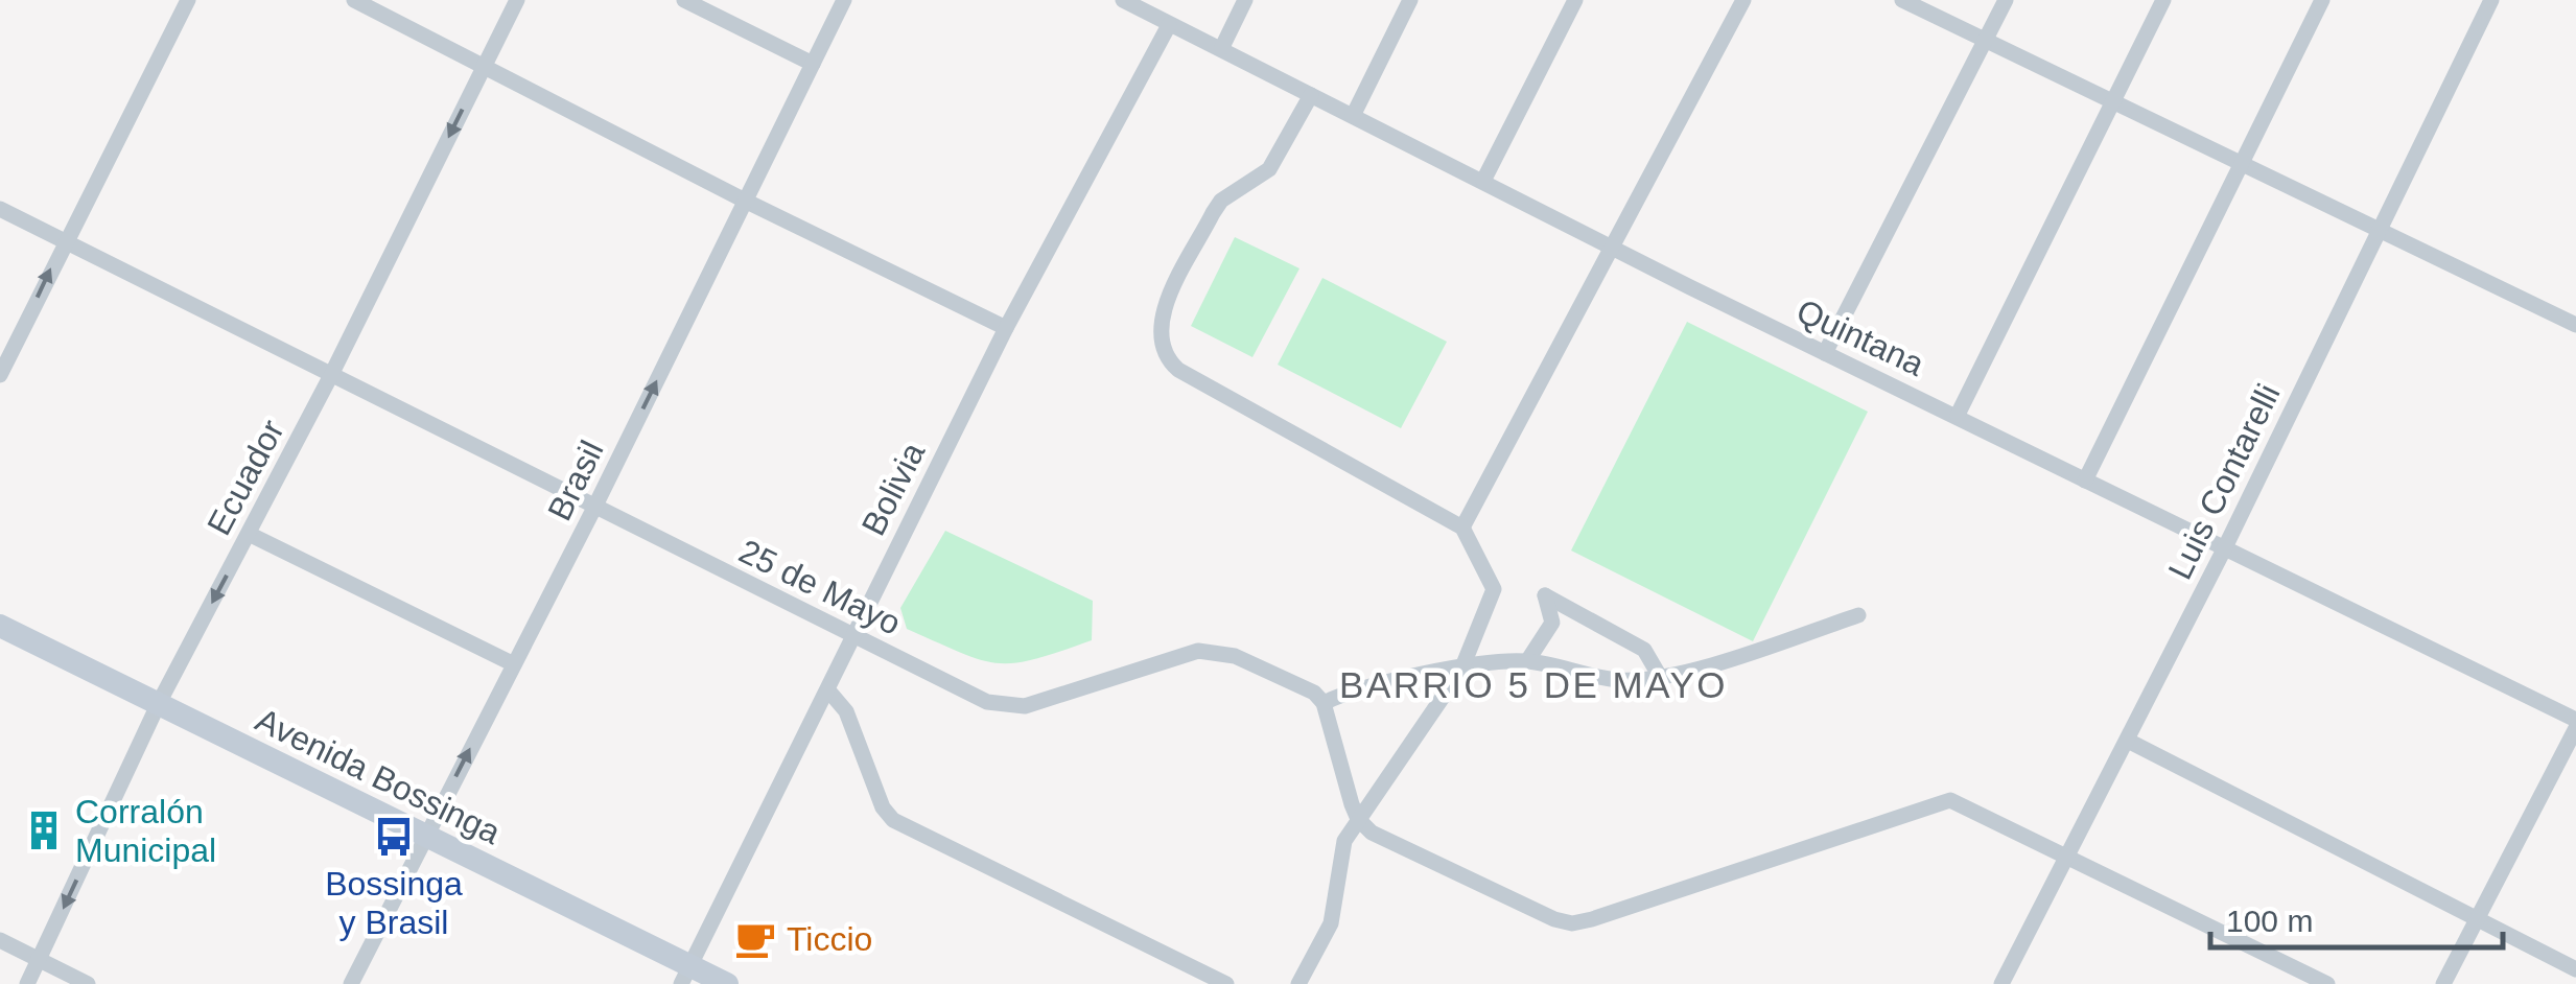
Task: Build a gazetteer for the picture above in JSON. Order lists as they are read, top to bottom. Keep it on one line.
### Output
{"streets":{"main road":["Avenida Bossinga"],"street":["Quintana","Ecuador","Brasil","Luis Contarelli","Bolivia","25 de Mayo"]},"crossings":[["Quintana","Luis Contarelli"],["Quintana","Bolivia"],["Ecuador","25 de Mayo"],["Ecuador","Avenida Bossinga"],["Brasil","25 de Mayo"],["Brasil","Avenida Bossinga"],["Bolivia","25 de Mayo"],["Bolivia","Avenida Bossinga"]],"one_way":["Ecuador","Brasil"],"districts":["BARRIO 5 DE MAYO"],"places":{"building":["Corralón Municipal"],"bus stop":["Bossinga y Brasil"],"cafe":["Ticcio"]},"scale_bar":"100 m"}
